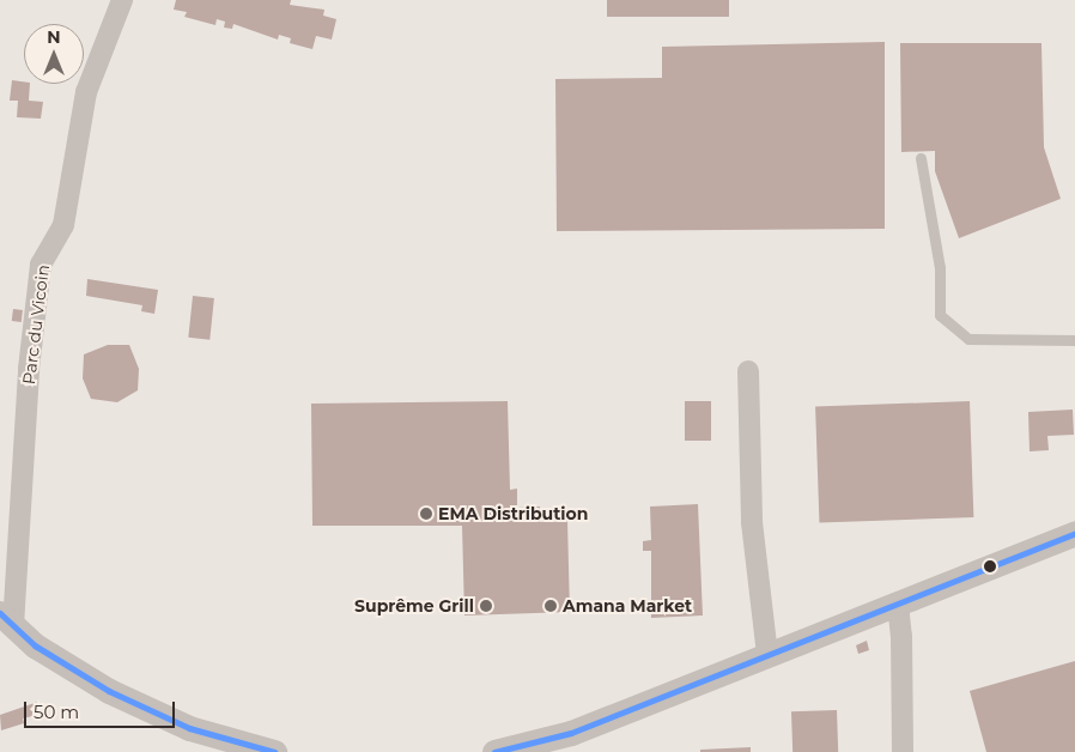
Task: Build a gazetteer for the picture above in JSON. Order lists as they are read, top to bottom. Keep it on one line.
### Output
{"streets":{"street":["Parc du Vicoin"]},"places":["EMA Distribution","Suprême Grill","Amana Market"],"scale_bar":"50 m","north":"top"}
